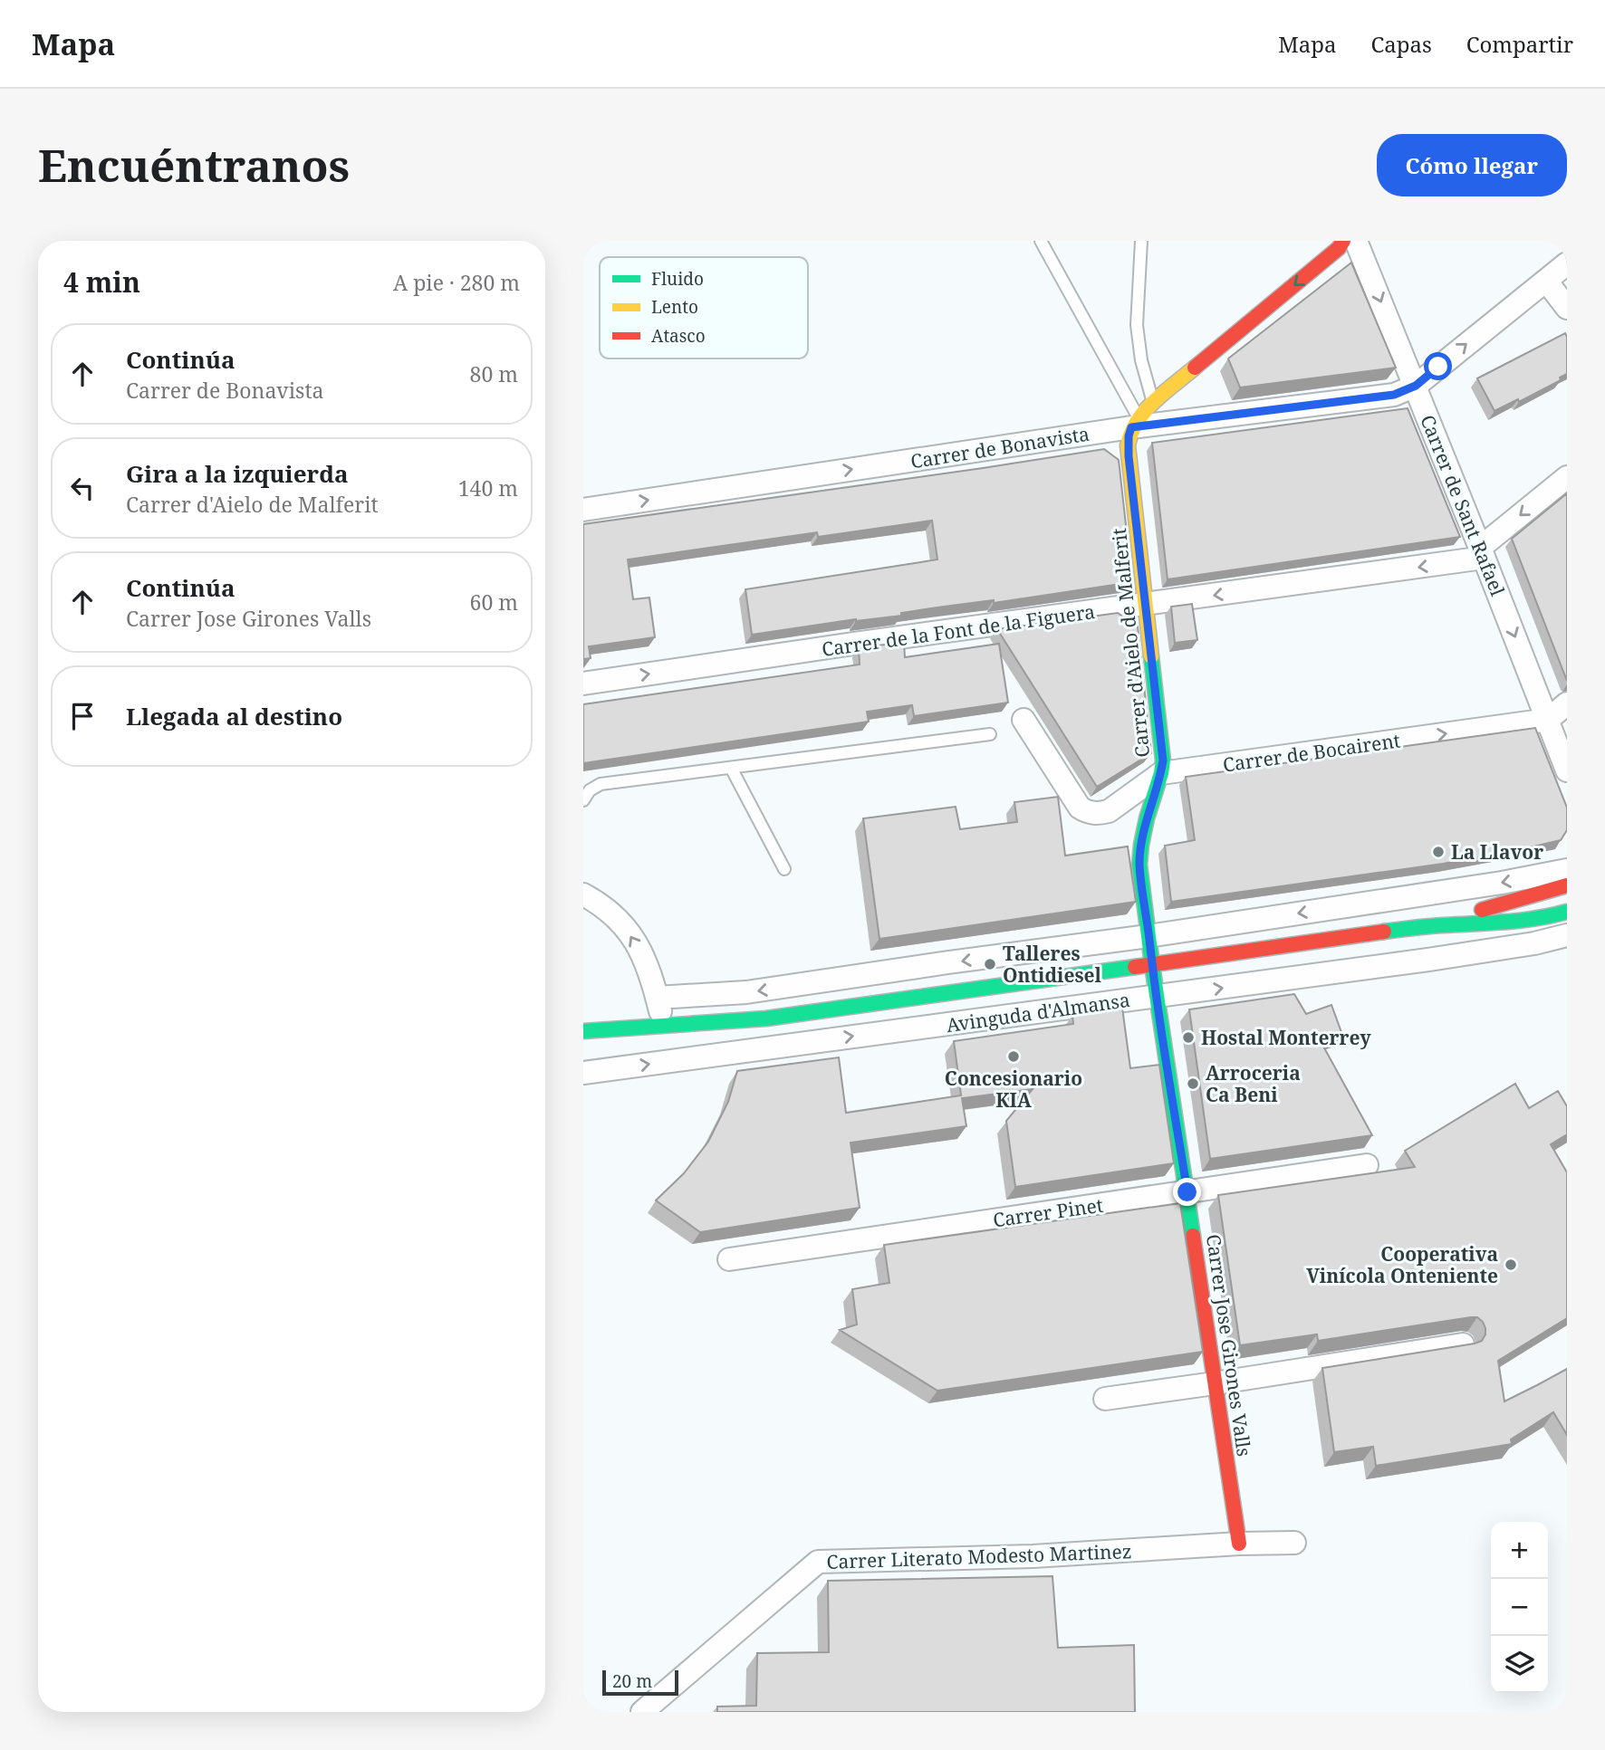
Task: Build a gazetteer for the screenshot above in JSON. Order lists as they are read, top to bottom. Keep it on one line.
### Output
{"streets":{"street":["Carrer de Bonavista","Carrer de Sant Rafael","Carrer de la Font de la Figuera","Carrer d'Aielo de Malferit","Carrer de Bocairent","Avinguda d'Almansa","Carrer Pinet","Carrer Jose Girones Valls","Carrer Literato Modesto Martinez"]},"crossings":[["Carrer de Bonavista","Carrer de Sant Rafael"],["Carrer de Bonavista","Carrer d'Aielo de Malferit"],["Carrer de Sant Rafael","Carrer de la Font de la Figuera"],["Carrer de Sant Rafael","Carrer de Bocairent"],["Carrer de la Font de la Figuera","Carrer d'Aielo de Malferit"],["Carrer d'Aielo de Malferit","Carrer de Bocairent"],["Carrer d'Aielo de Malferit","Avinguda d'Almansa"],["Carrer d'Aielo de Malferit","Carrer Jose Girones Valls"],["Avinguda d'Almansa","Carrer Jose Girones Valls"],["Carrer Pinet","Carrer Jose Girones Valls"],["Carrer Jose Girones Valls","Carrer Literato Modesto Martinez"]],"one_way":["Carrer de Bonavista","Carrer de Sant Rafael"],"places":["La Llavor","Talleres Ontidiesel","Hostal Monterrey","Concesionario KIA","Arroceria Ca Beni","Cooperativa Vinícola Onteniente"],"legend":["Fluido","Lento","Atasco"],"scale_bar":"20 m","page":{"header":"Mapa","nav":["Mapa","Capas","Compartir"],"buttons":"Cómo llegar","title":"Encuéntranos","heading":["4 min","A pie · 280 m"],"list":[["Continúa","Carrer de Bonavista","80 m"],["Gira a la izquierda","Carrer d'Aielo de Malferit","140 m"],["Continúa","Carrer Jose Girones Valls","60 m"],"Llegada al destino"],"map_buttons":["+","−"],"scale":"20 m"}}
